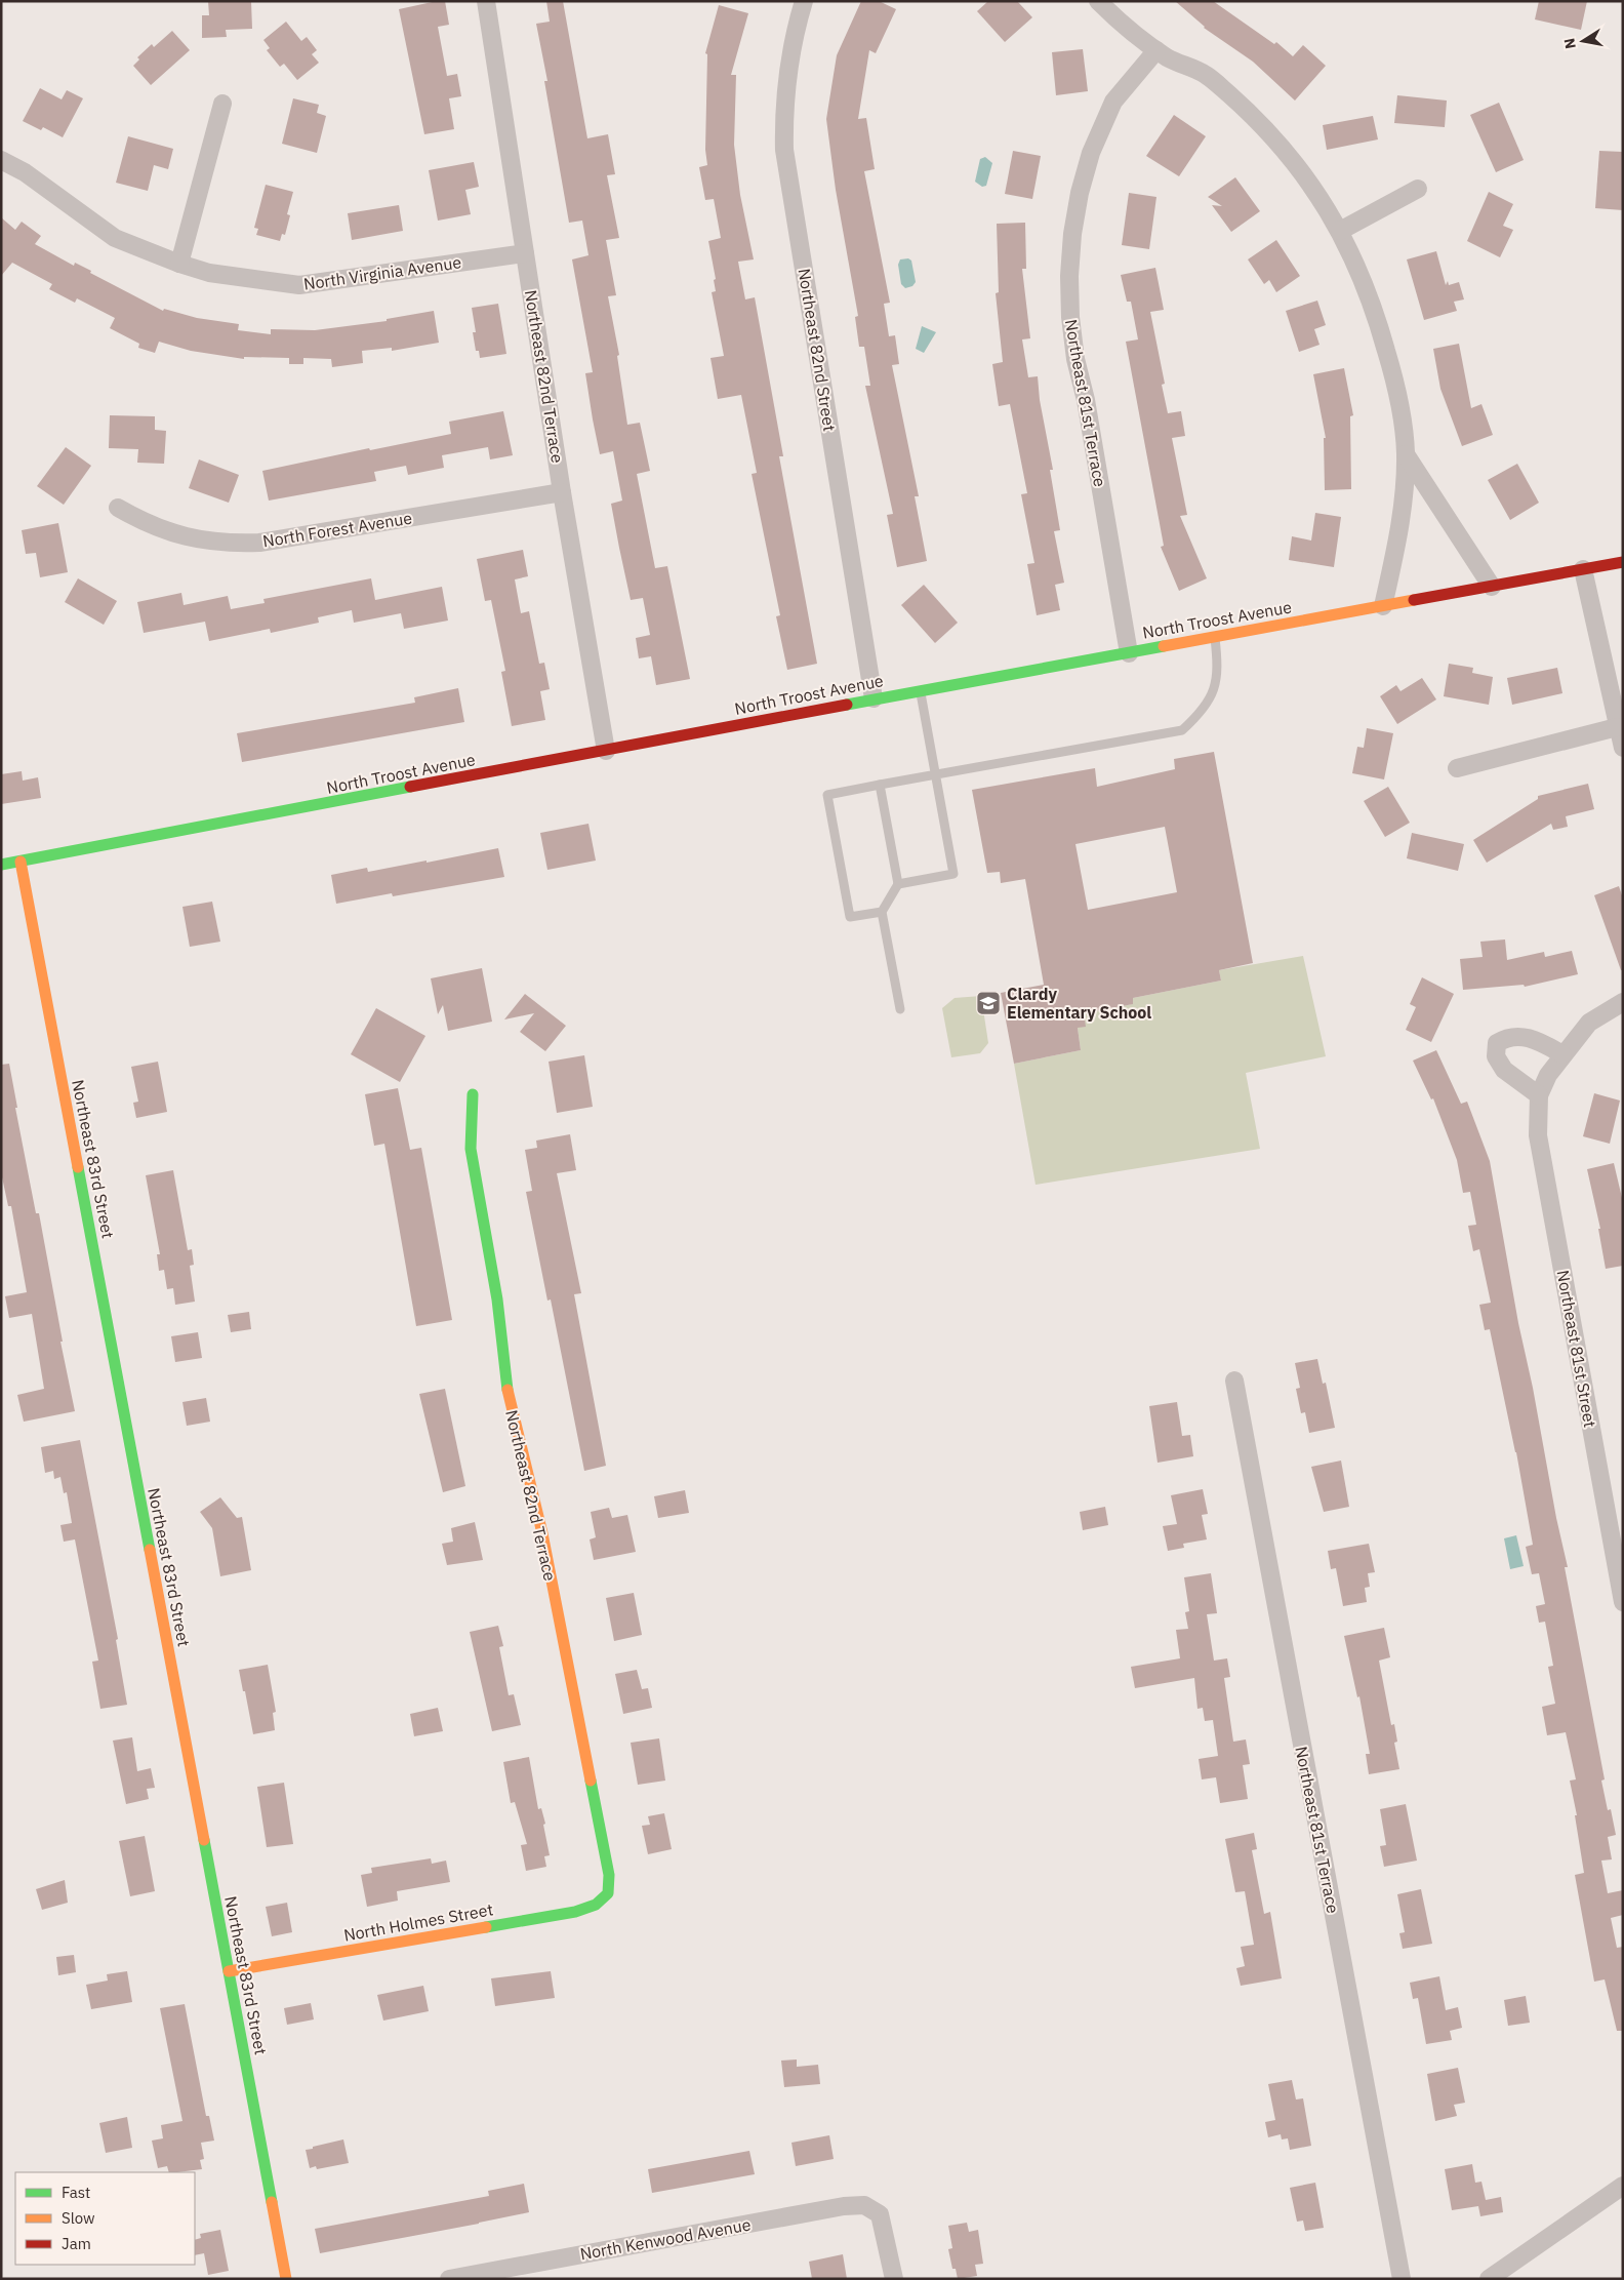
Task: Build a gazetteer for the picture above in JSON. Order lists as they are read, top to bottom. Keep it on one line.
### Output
{"streets":{"street":["North Virginia Avenue","Northeast 82nd Street","Northeast 82nd Terrace","Northeast 81st Terrace","North Forest Avenue","North Troost Avenue","Northeast 83rd Street","Northeast 81st Street","North Holmes Street","North Kenwood Avenue"]},"crossings":[["North Virginia Avenue","Northeast 82nd Terrace"],["Northeast 82nd Street","North Troost Avenue"],["Northeast 82nd Terrace","North Forest Avenue"],["Northeast 82nd Terrace","North Troost Avenue"],["Northeast 82nd Terrace","North Holmes Street"],["Northeast 81st Terrace","North Troost Avenue"],["North Troost Avenue","Northeast 83rd Street"],["Northeast 83rd Street","North Holmes Street"]],"places":{"school or university":["Clardy Elementary School"]},"legend":["Fast","Slow","Jam"],"north":"left"}
